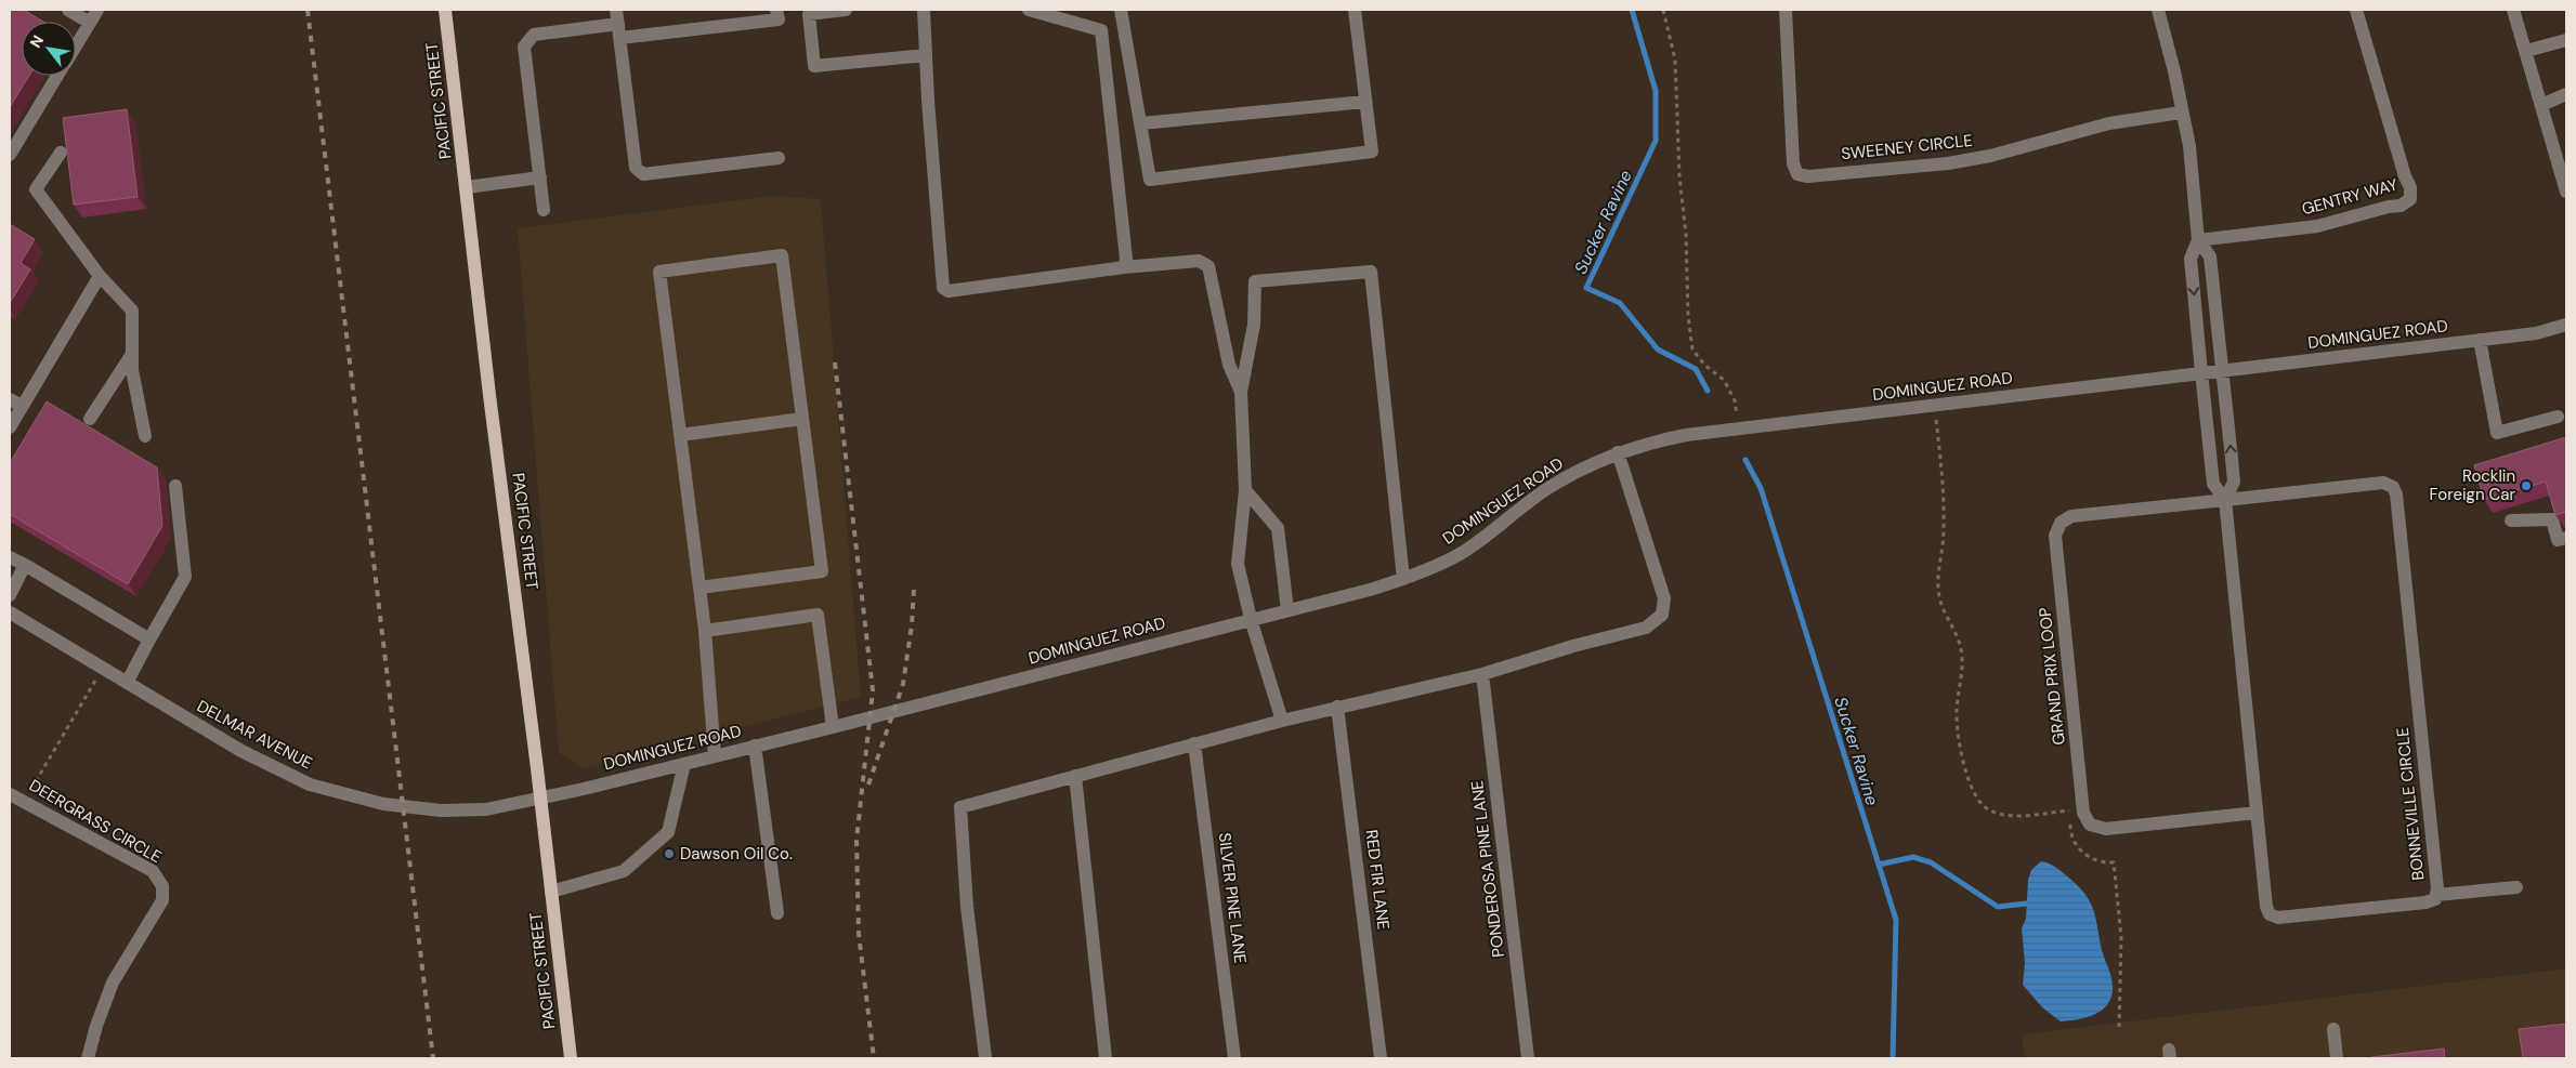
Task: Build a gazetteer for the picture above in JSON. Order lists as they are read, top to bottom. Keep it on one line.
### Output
{"streets":{"main road":["PACIFIC STREET"],"street":["SWEENEY CIRCLE","GENTRY WAY","DOMINGUEZ ROAD","GRAND PRIX LOOP","DELMAR AVENUE","BONNEVILLE CIRCLE","DEERGRASS CIRCLE","PONDEROSA PINE LANE","RED FIR LANE","SILVER PINE LANE"]},"crossings":[["PACIFIC STREET","DOMINGUEZ ROAD"],["PACIFIC STREET","DELMAR AVENUE"],["DOMINGUEZ ROAD","DELMAR AVENUE"],["DOMINGUEZ ROAD","BONNEVILLE CIRCLE"],["GRAND PRIX LOOP","BONNEVILLE CIRCLE"]],"water":["Sucker Ravine"],"places":["Rocklin Foreign Car","Dawson Oil Co."],"north":"top left"}
